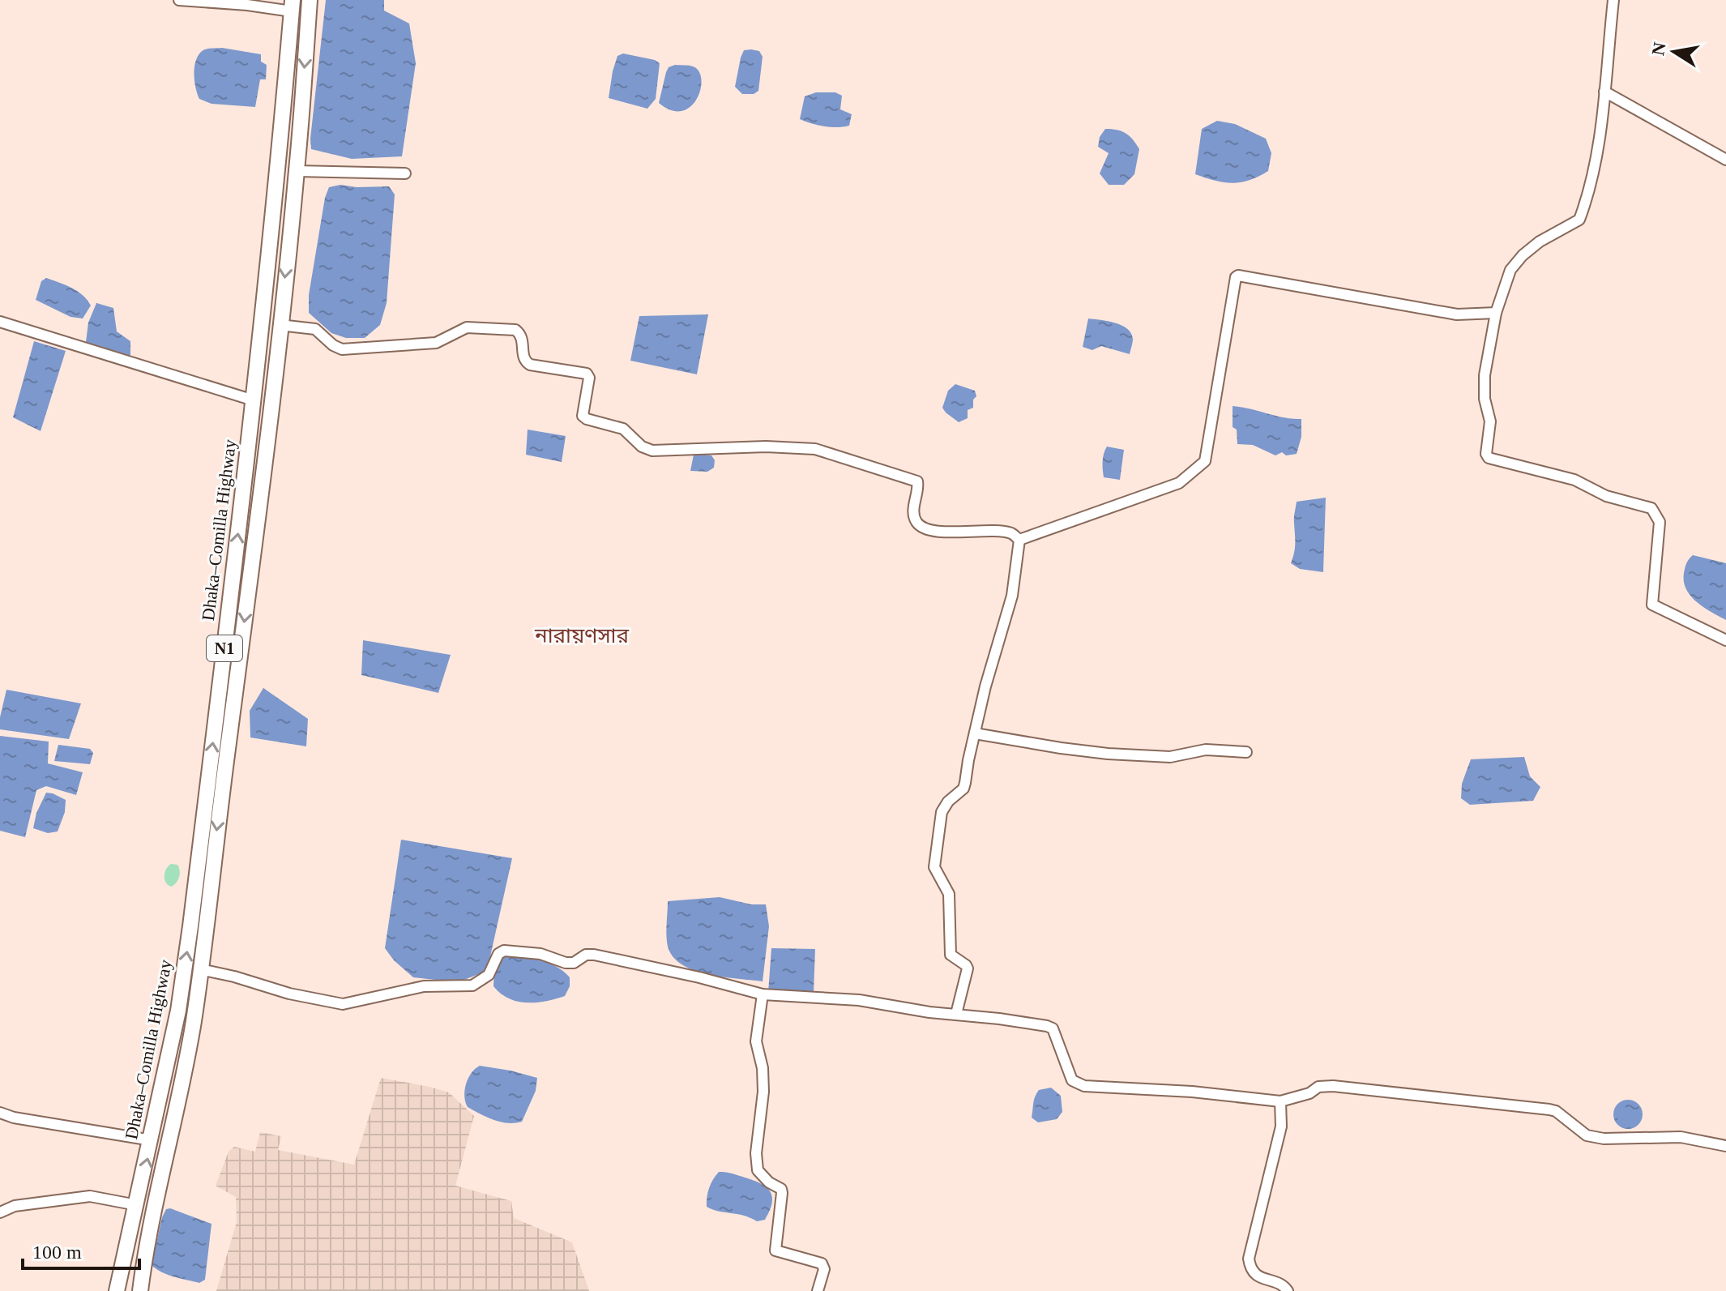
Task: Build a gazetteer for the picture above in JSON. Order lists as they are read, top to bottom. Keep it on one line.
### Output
{"streets":{"highway":["Dhaka–Comilla Highway","N1"]},"districts":["নারায়ণসার"],"scale_bar":"100 m","north":"left"}
